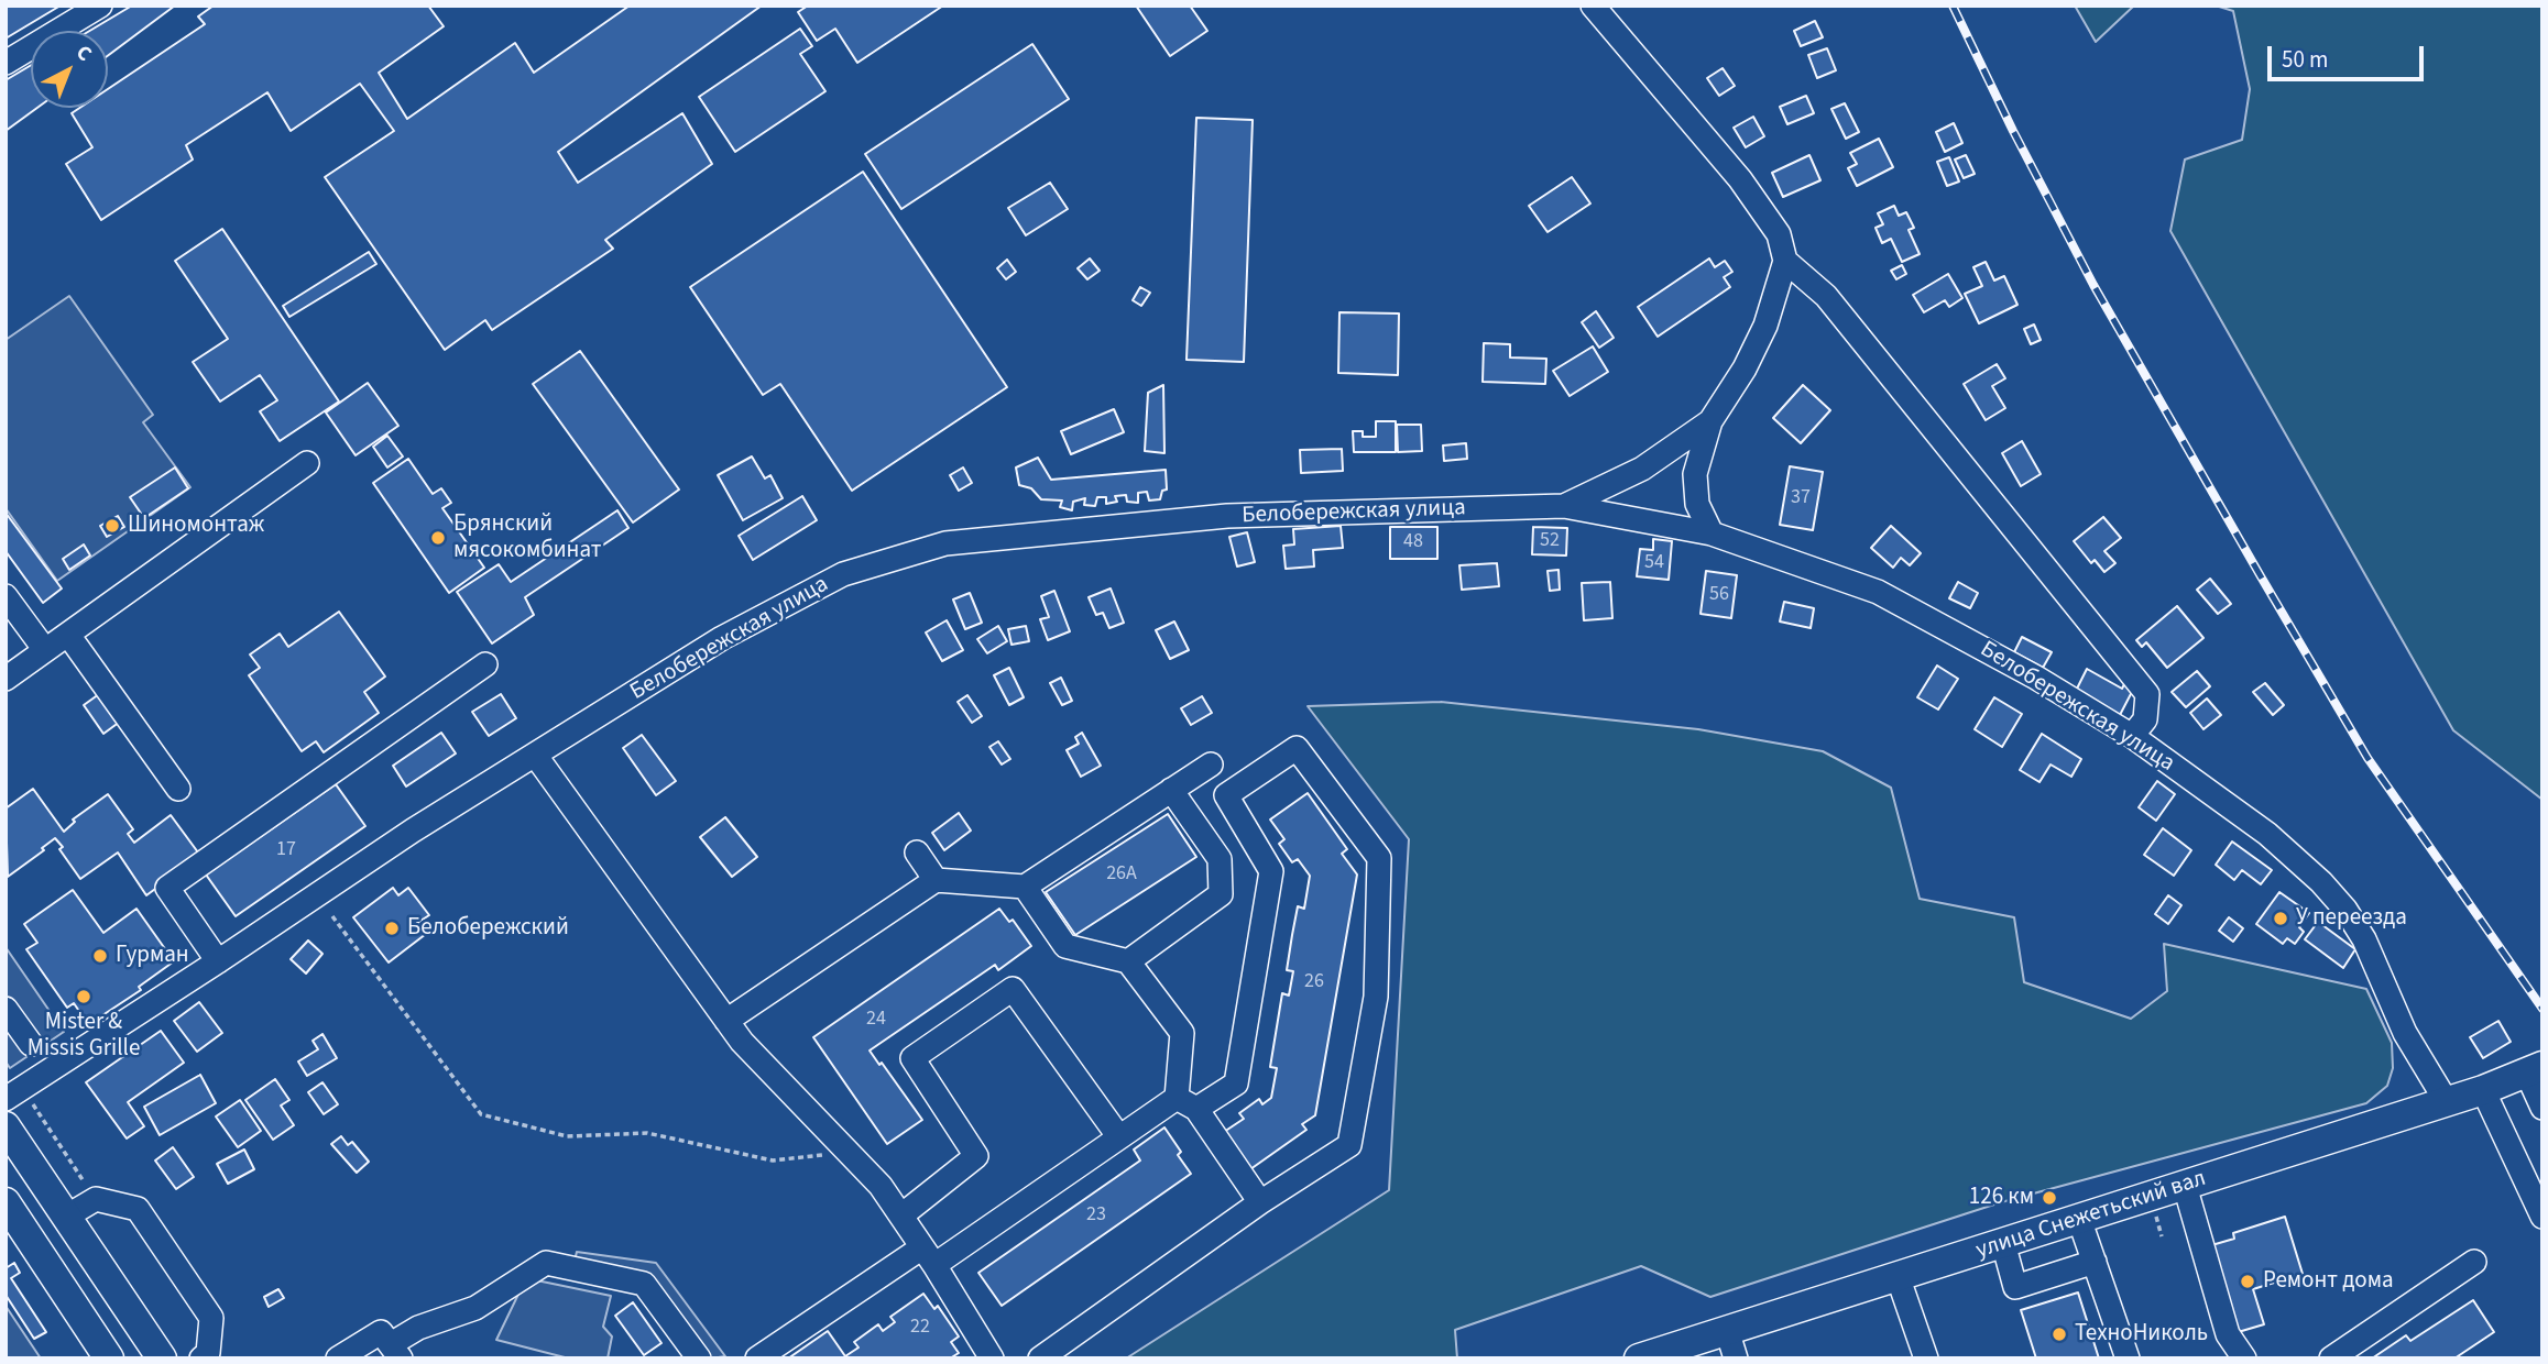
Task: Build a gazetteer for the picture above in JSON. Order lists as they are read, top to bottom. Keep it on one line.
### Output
{"streets":{"main road":["улица Снежетьский вал"],"street":["Белобережская улица"]},"crossings":[["Белобережская улица","улица Снежетьский вал"]],"places":["Шиномонтаж","Брянский мясокомбинат","У переезда","Белобережский","Гурман","Mister & Missis Grille","126 км","Ремонт дома","ТехноНиколь"],"house_numbers":["37","52","48","54","56","17","26А","26","24","23","22"],"scale_bar":"50 m","north":"top right"}
